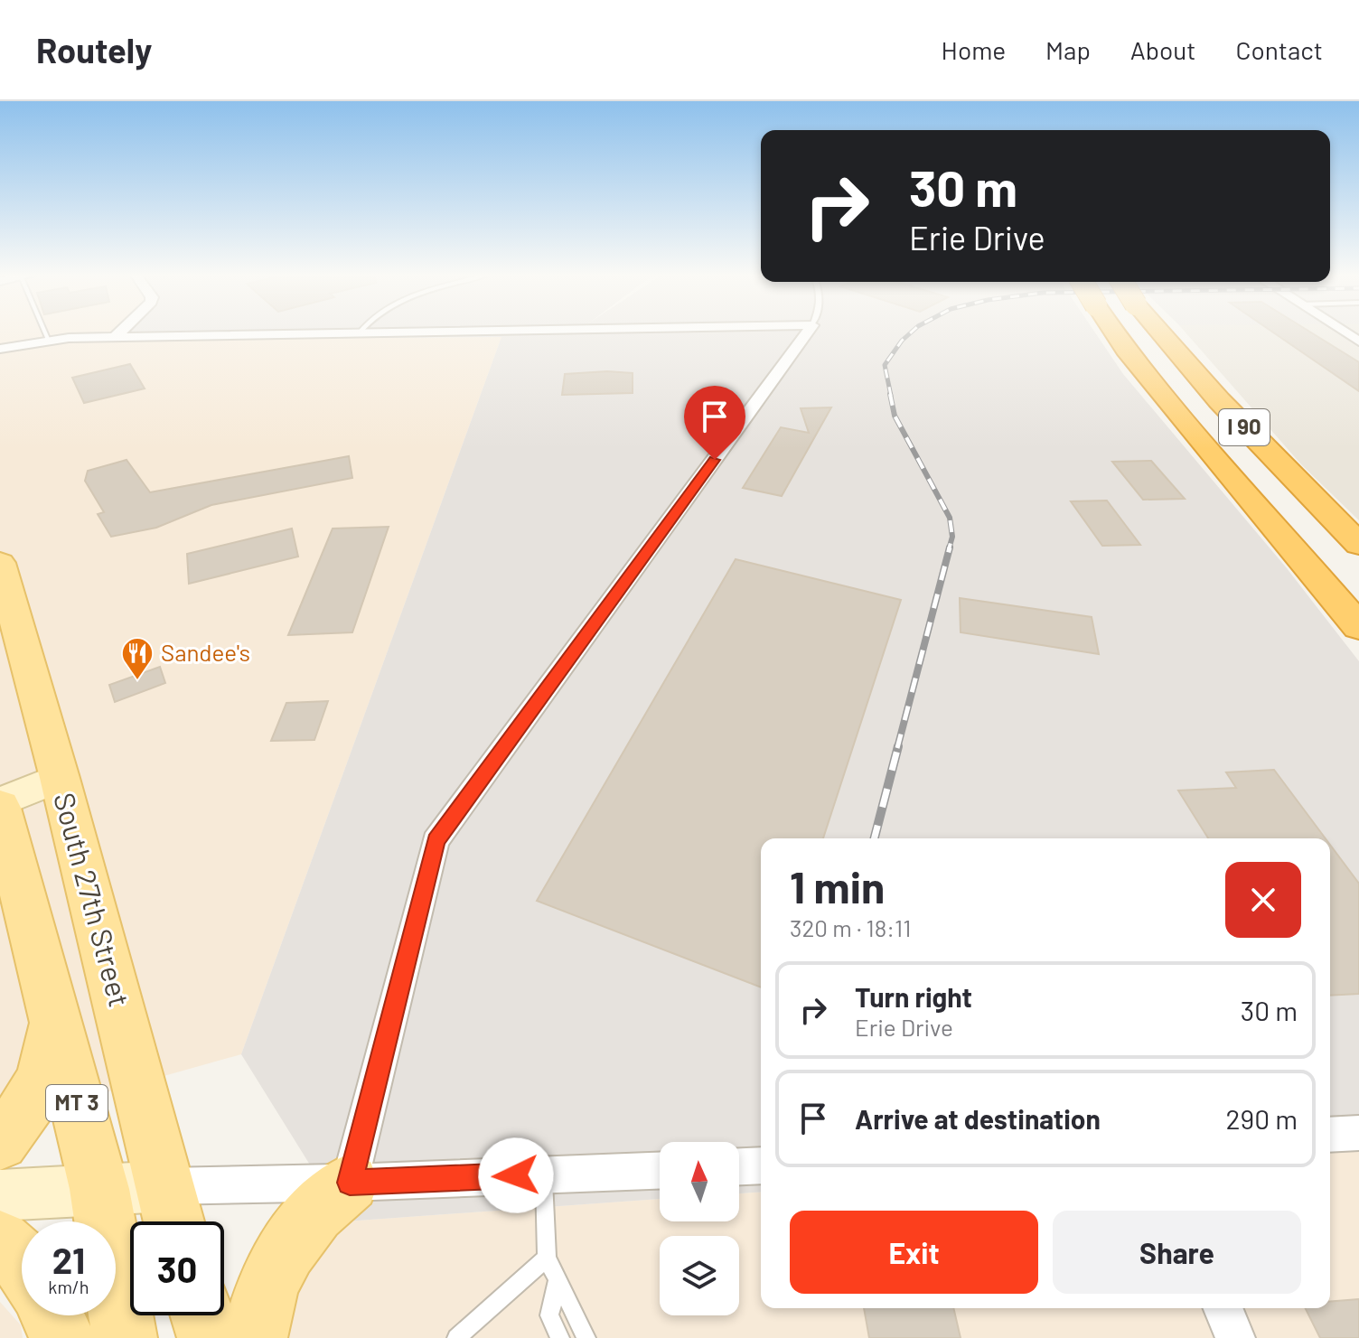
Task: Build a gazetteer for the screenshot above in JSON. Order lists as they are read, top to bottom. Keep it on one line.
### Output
{"streets":{"highway":["I 90"],"main road":["South 27th Street","MT 3"]},"places":{"restaurant":["Sandee's"]},"north":"top","page":{"header":"Routely","nav":["Home","Map","About","Contact"],"turn":["30 m","Erie Drive"],"heading":["1 min","320 m · 18:11"],"list":[{"name":"Turn right","note":"Erie Drive","value":"30 m"},{"name":"Arrive at destination","value":"290 m"}],"buttons":["Exit","Share"],"speed":"21 km/h","limit":"30"}}
